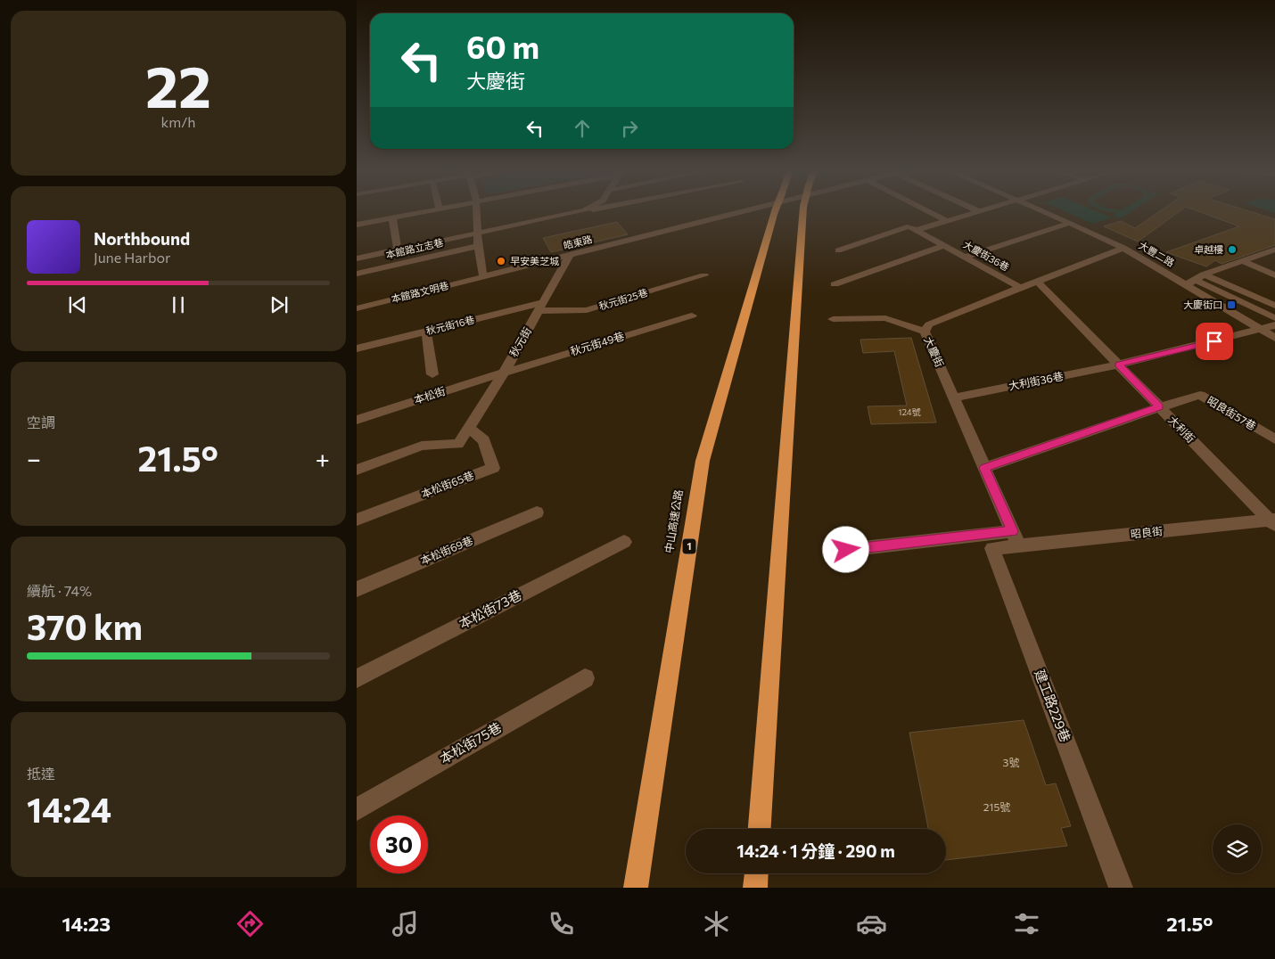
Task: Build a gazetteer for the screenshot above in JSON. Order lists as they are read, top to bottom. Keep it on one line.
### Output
{"streets":{"highway":["中山高速公路","1"],"street":["皓東路","本館路立志巷","大豐二路","大慶街36巷","本館路文明巷","秋元街25巷","秋元街16巷","秋元街","秋元街49巷","大慶街","大利街36巷","本松街","昭良街57巷","大利街","本松街65巷","昭良街","本松街69巷","本松街73巷","建工路229巷","本松街75巷"]},"crossings":[["皓東路","本館路文明巷"],["皓東路","秋元街"],["大豐二路","大慶街"],["大豐二路","大利街36巷"],["大慶街36巷","大慶街"],["秋元街25巷","秋元街16巷"],["秋元街25巷","秋元街"],["秋元街16巷","秋元街"],["秋元街","秋元街49巷"],["秋元街","本松街"],["秋元街","本松街65巷"],["秋元街49巷","本松街"],["大慶街","大利街36巷"],["大慶街","昭良街57巷"],["大慶街","大利街"],["大慶街","昭良街"],["大慶街","建工路229巷"],["大利街36巷","大利街"],["昭良街57巷","大利街"],["大利街","昭良街"],["昭良街","建工路229巷"]],"places":{"other":["卓越樓","早安美芝城"],"transit":["大慶街口"]},"house_numbers":["124號","3號","215號"],"page":{"tile":[["22","km/h"],"空調",["續航 · 74%","370 km"],["抵達","14:24"]],"turn":["60 m","大慶街"],"song":["Northbound","June Harbor"],"heat":["−","21.5°","+"],"limit":"30","trip":"14:24 · 1 分鐘 · 290 m","tabs":["14:23","21.5°"]}}
